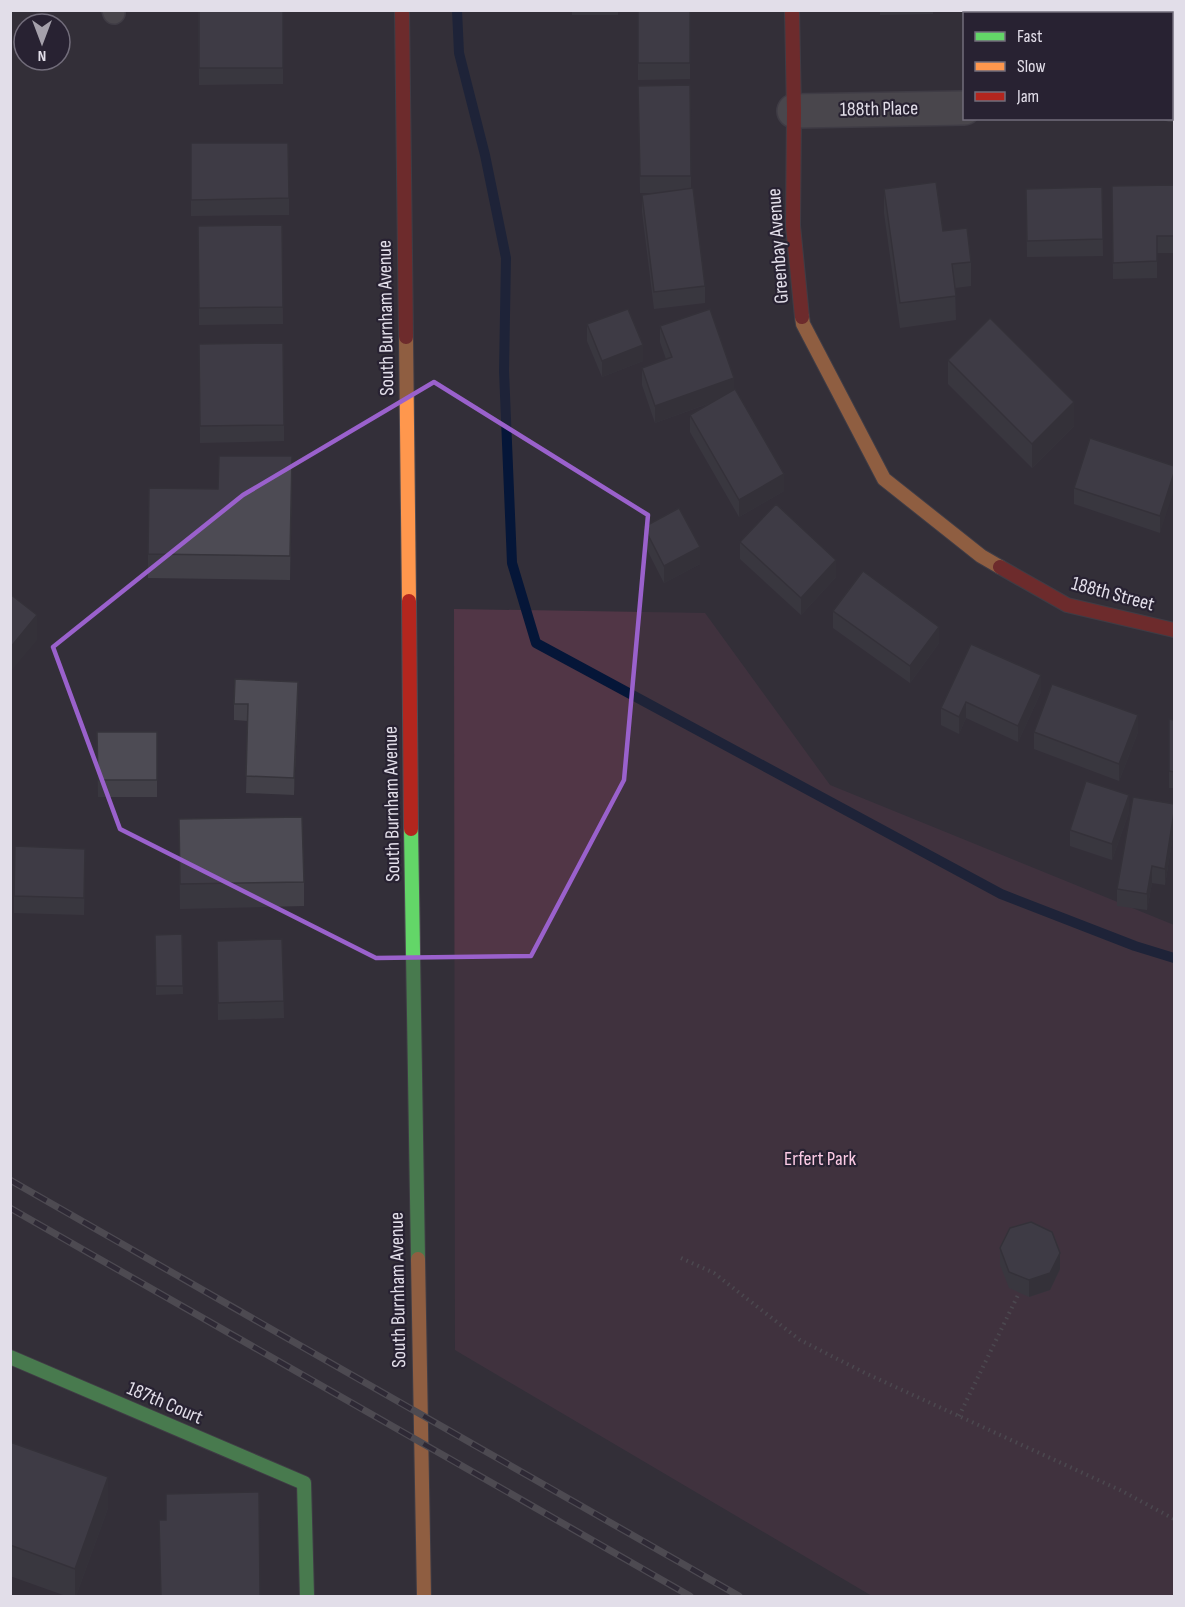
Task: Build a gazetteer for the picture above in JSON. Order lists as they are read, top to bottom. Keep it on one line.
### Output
{"streets":{"main road":["Greenbay Avenue","South Burnham Avenue","188th Street","187th Court"],"street":["188th Place"]},"crossings":[["188th Place","Greenbay Avenue"],["Greenbay Avenue","188th Street"]],"parks":["Erfert Park"],"legend":["Fast","Slow","Jam"],"north":"bottom"}
